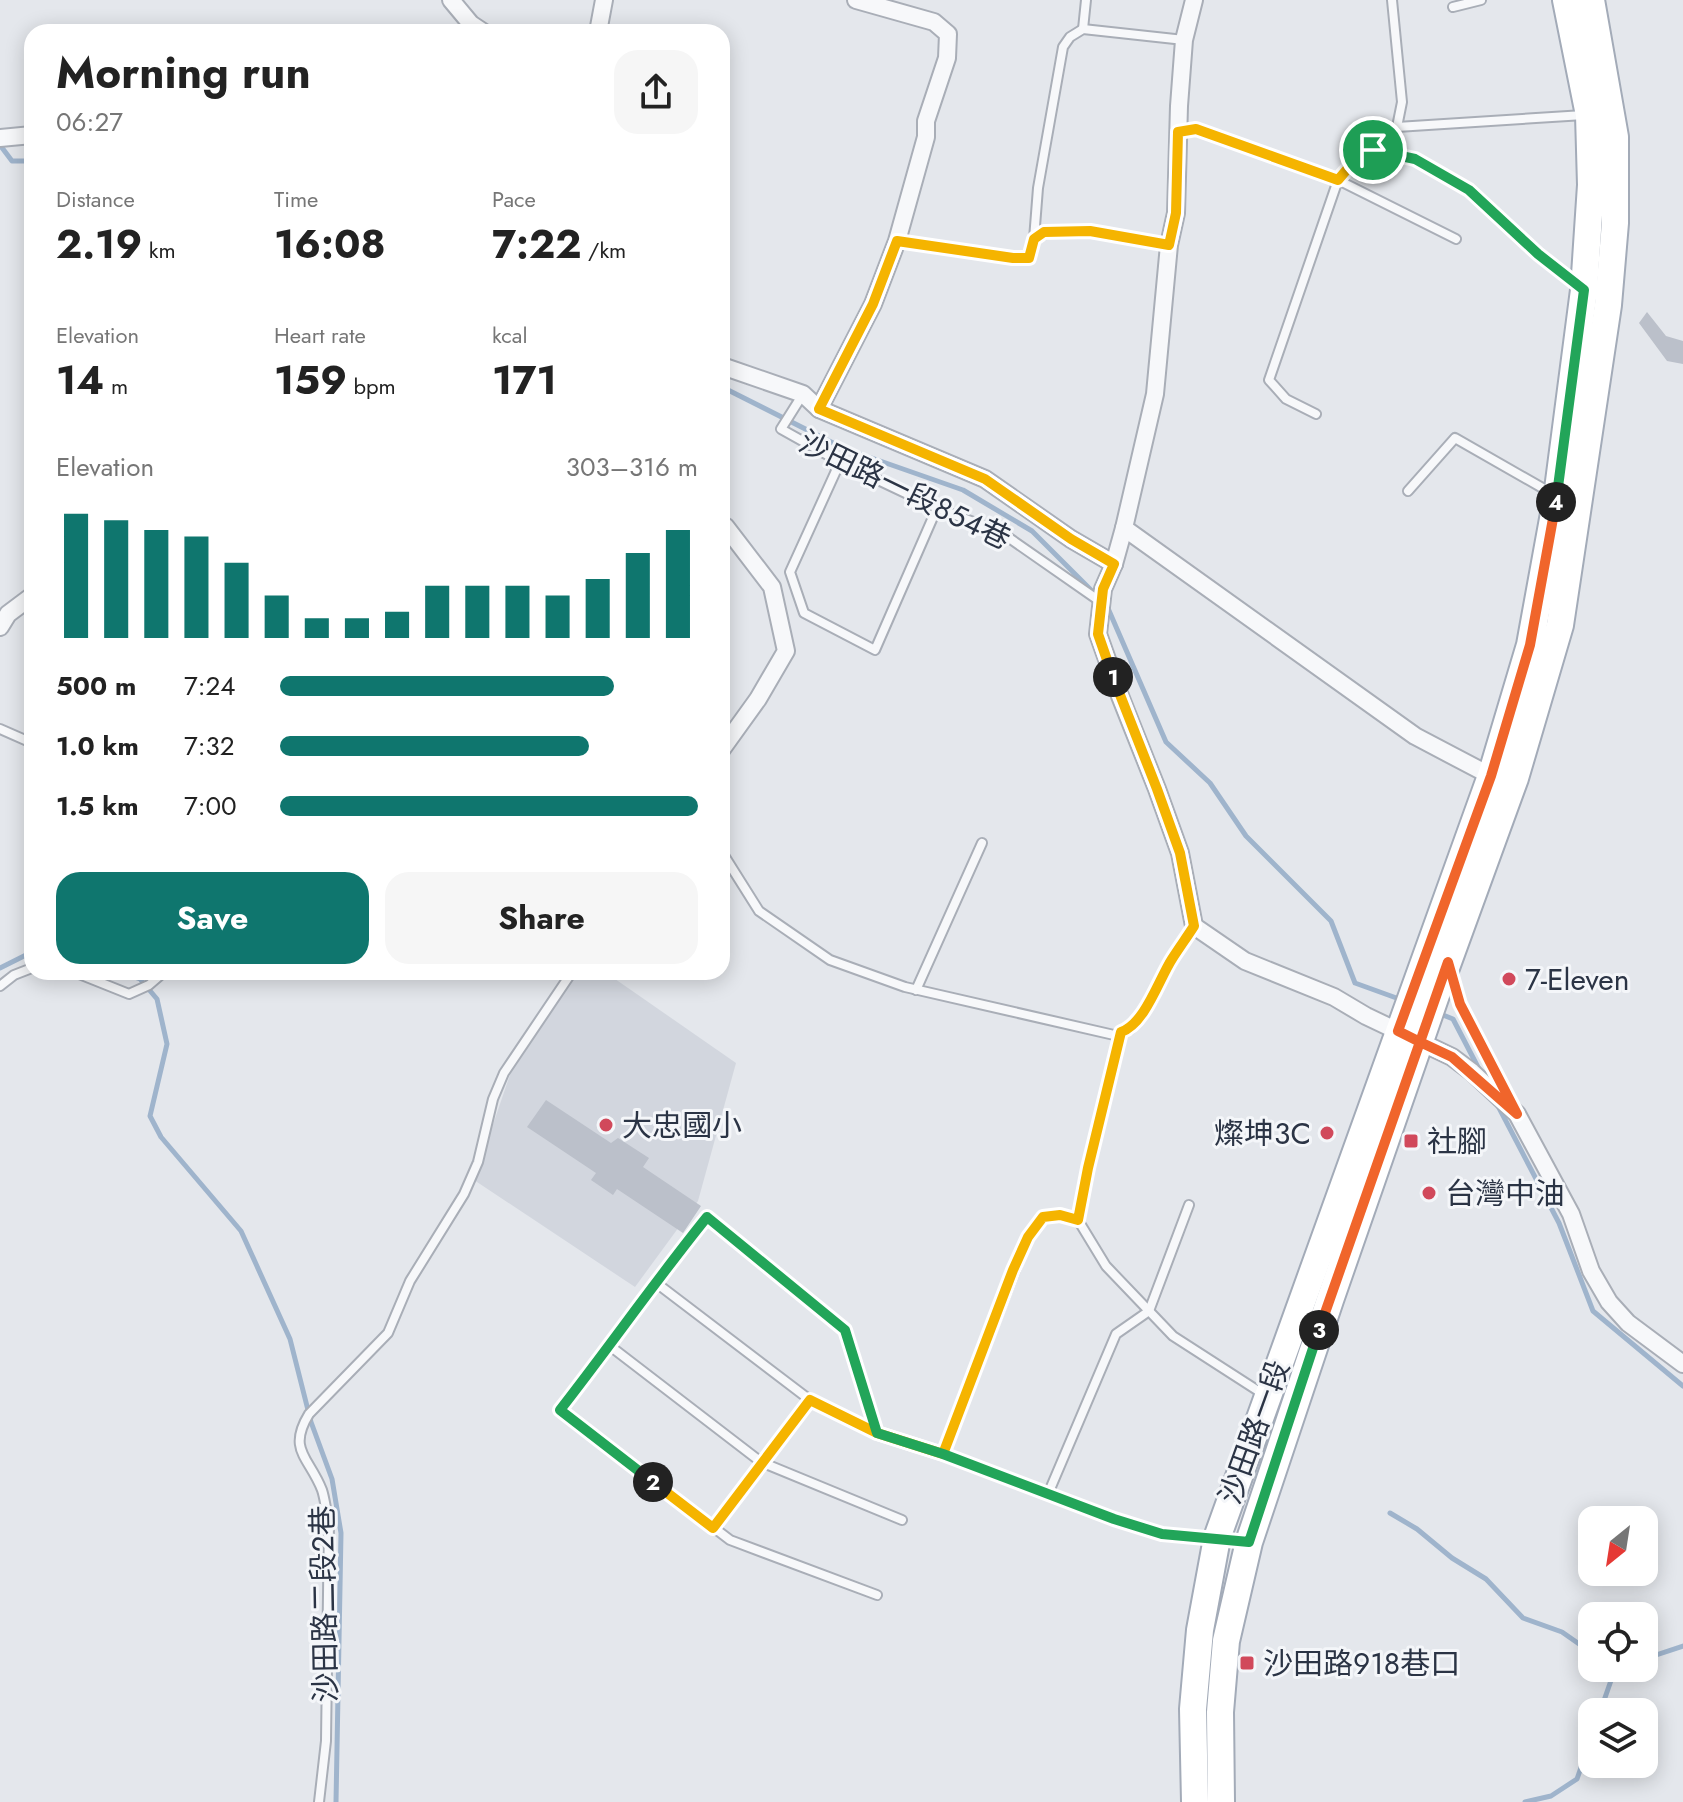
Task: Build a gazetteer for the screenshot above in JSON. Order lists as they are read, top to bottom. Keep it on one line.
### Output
{"streets":{"main road":["沙田路一段"],"street":["沙田路一段854巷"],"lane":["沙田路二段2巷"]},"places":{"other":["7-Eleven","大忠國小","燦坤3C","台灣中油"],"transit":["社腳","沙田路918巷口"]},"north":"bottom left","page":{"heading":["Morning run","06:27"],"stats":[["Distance","2.19 km"],["Time","16:08"],["Pace","7:22 /km"],["Elevation","14 m"],["Heart rate","159 bpm"],["kcal","171"]],"chart":["Elevation","303–316 m"],"pins":["4","1","3","2"],"list":[{"name":"500 m","note":"7:24"},{"name":"1.0 km","note":"7:32"},{"name":"1.5 km","note":"7:00"}],"buttons":["Save","Share"]}}
